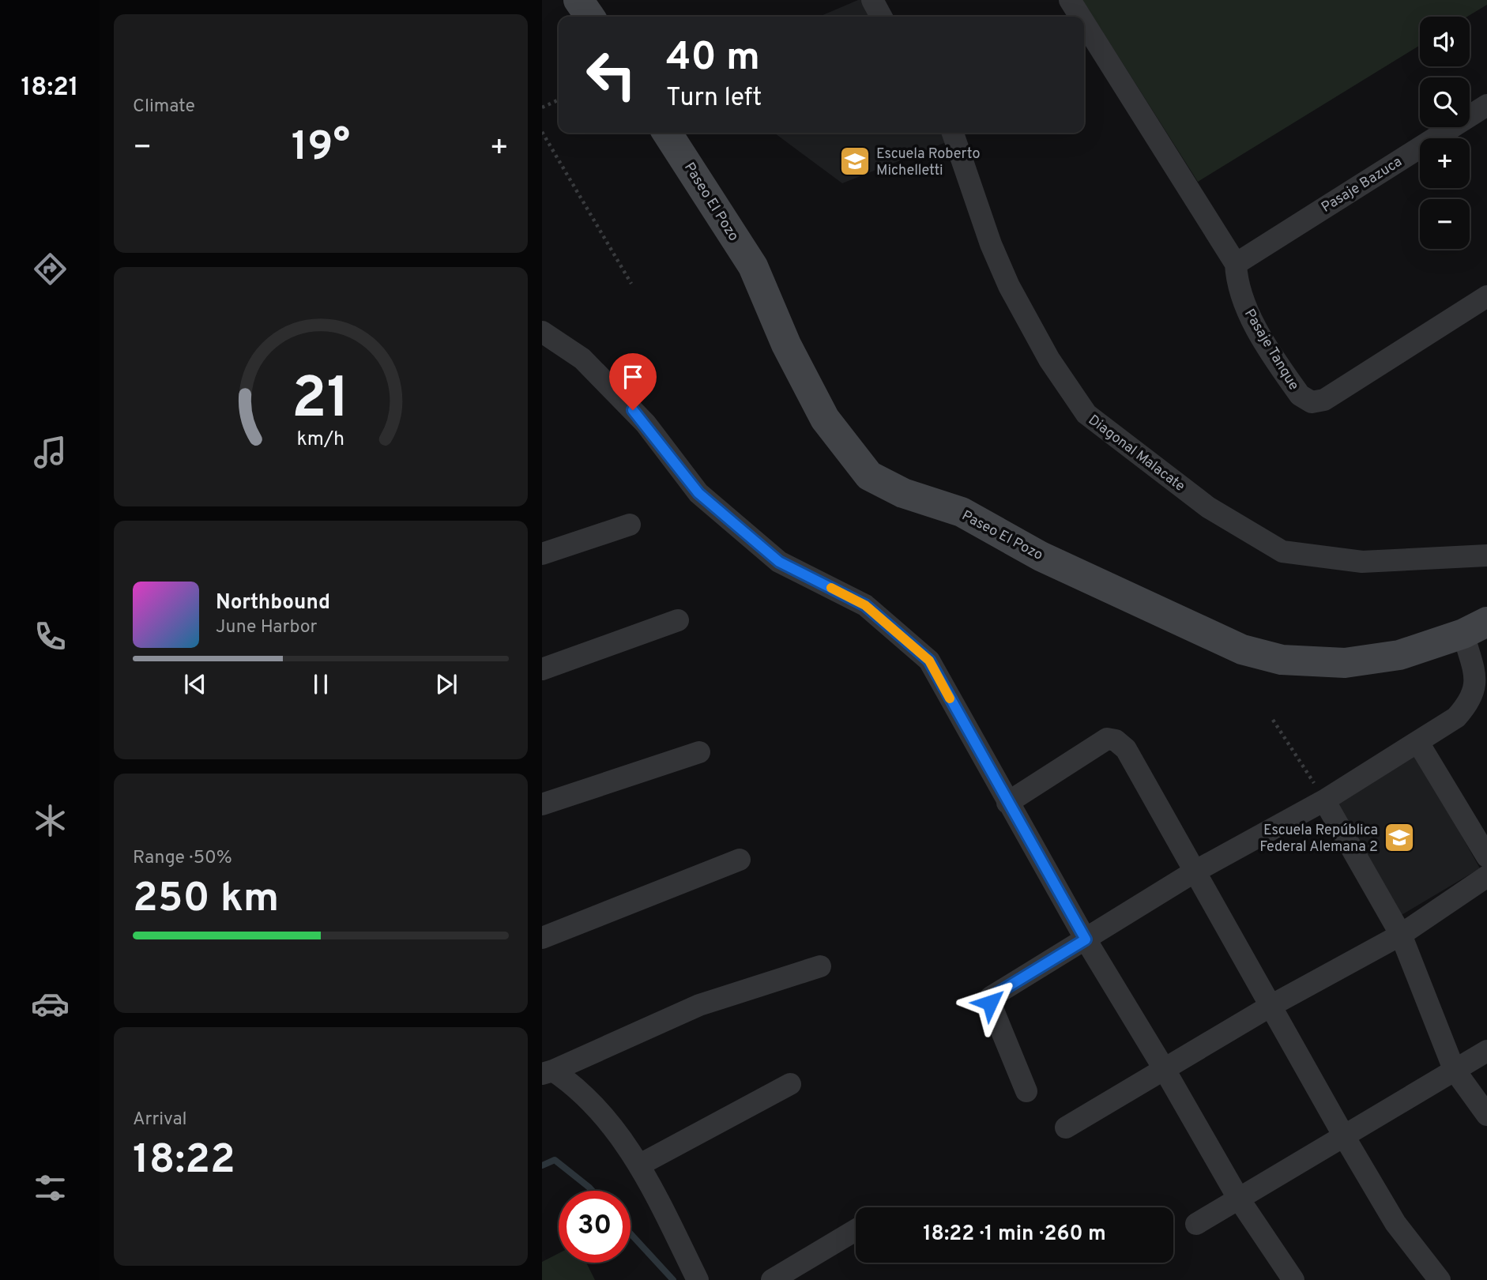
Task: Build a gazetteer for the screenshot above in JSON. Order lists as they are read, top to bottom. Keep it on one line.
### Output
{"streets":{"street":["Pasaje Bazuca","Paseo El Pozo","Pasaje Tanque","Diagonal Malacate"]},"crossings":[["Pasaje Bazuca","Pasaje Tanque"]],"places":{"school or university":["Escuela Roberto Michelletti","Escuela República Federal Alemana 2"]},"page":{"tabs":"18:21","tile":["Climate",["Range · 50%","250 km"],["Arrival","18:22"]],"map_buttons":["+","−"],"turn":["40 m","Turn left"],"heat":["−","19°","+"],"song":["Northbound","June Harbor"],"limit":"30","trip":"18:22 · 1 min · 260 m","gauge":["21","km/h"]}}
